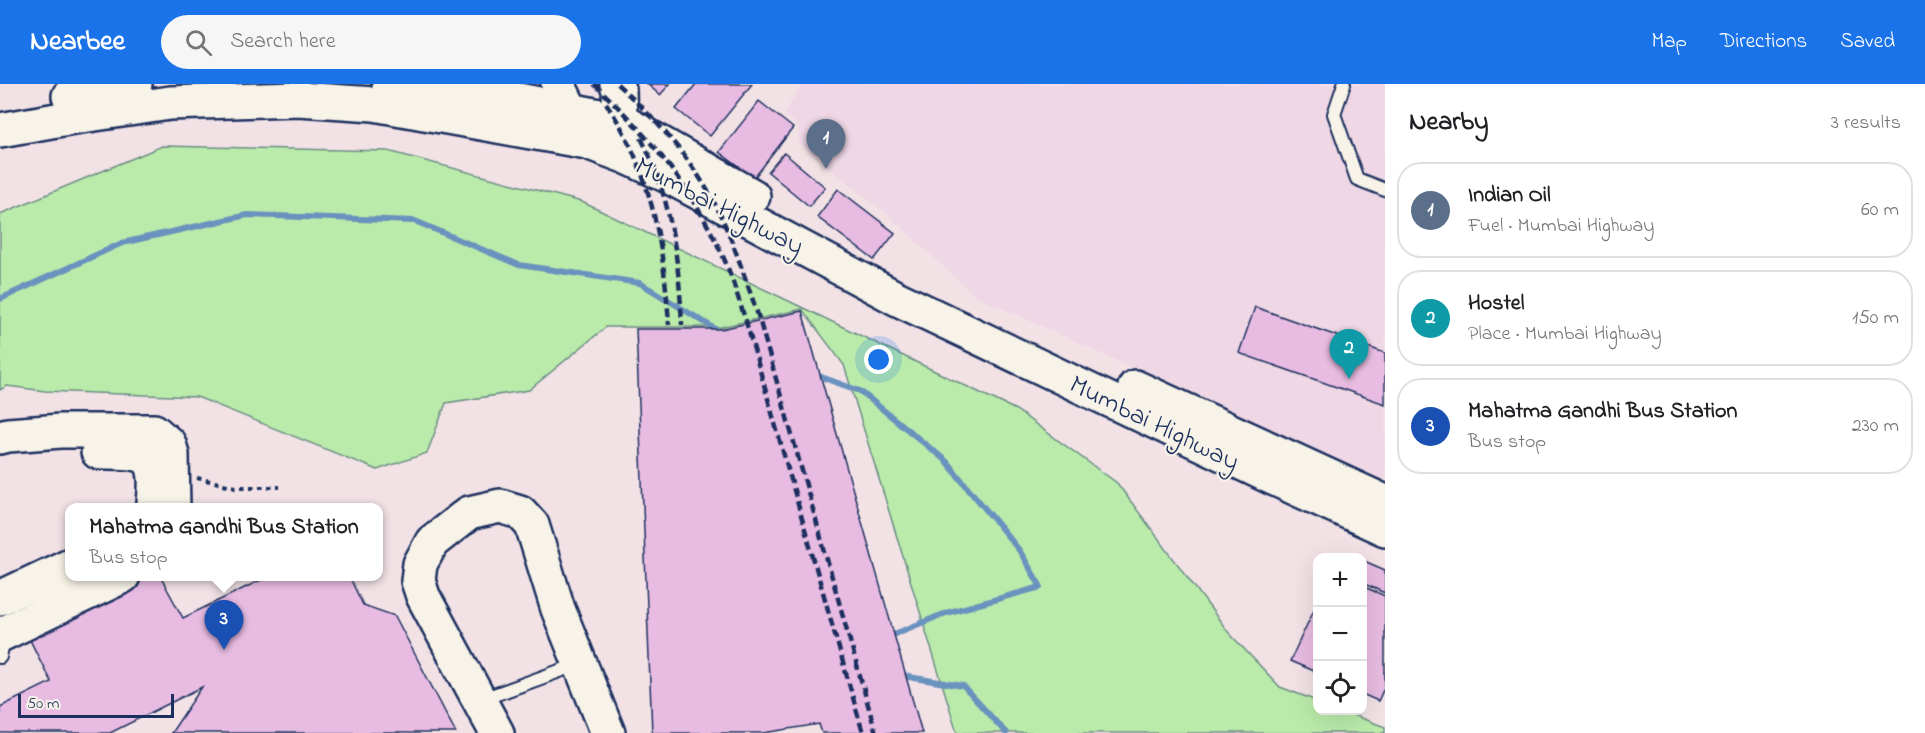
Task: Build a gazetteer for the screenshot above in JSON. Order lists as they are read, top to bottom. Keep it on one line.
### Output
{"streets":{"main road":["Mumbai Highway"]},"scale_bar":"50 m","page":{"header":"Nearbee","search":"Search here","nav":["Map","Directions","Saved"],"heading":["Nearby","3 results"],"pins":["1","2","3"],"list":[{"mark":"1","name":"Indian Oil","note":"Fuel · Mumbai Highway","value":"60 m"},{"mark":"2","name":"Hostel","note":"Place · Mumbai Highway","value":"150 m"},{"mark":"3","name":"Mahatma Gandhi Bus Station","note":"Bus stop","value":"230 m"}],"popup":["Mahatma Gandhi Bus Station","Bus stop"],"map_buttons":["+","−"],"scale":"50 m"}}
